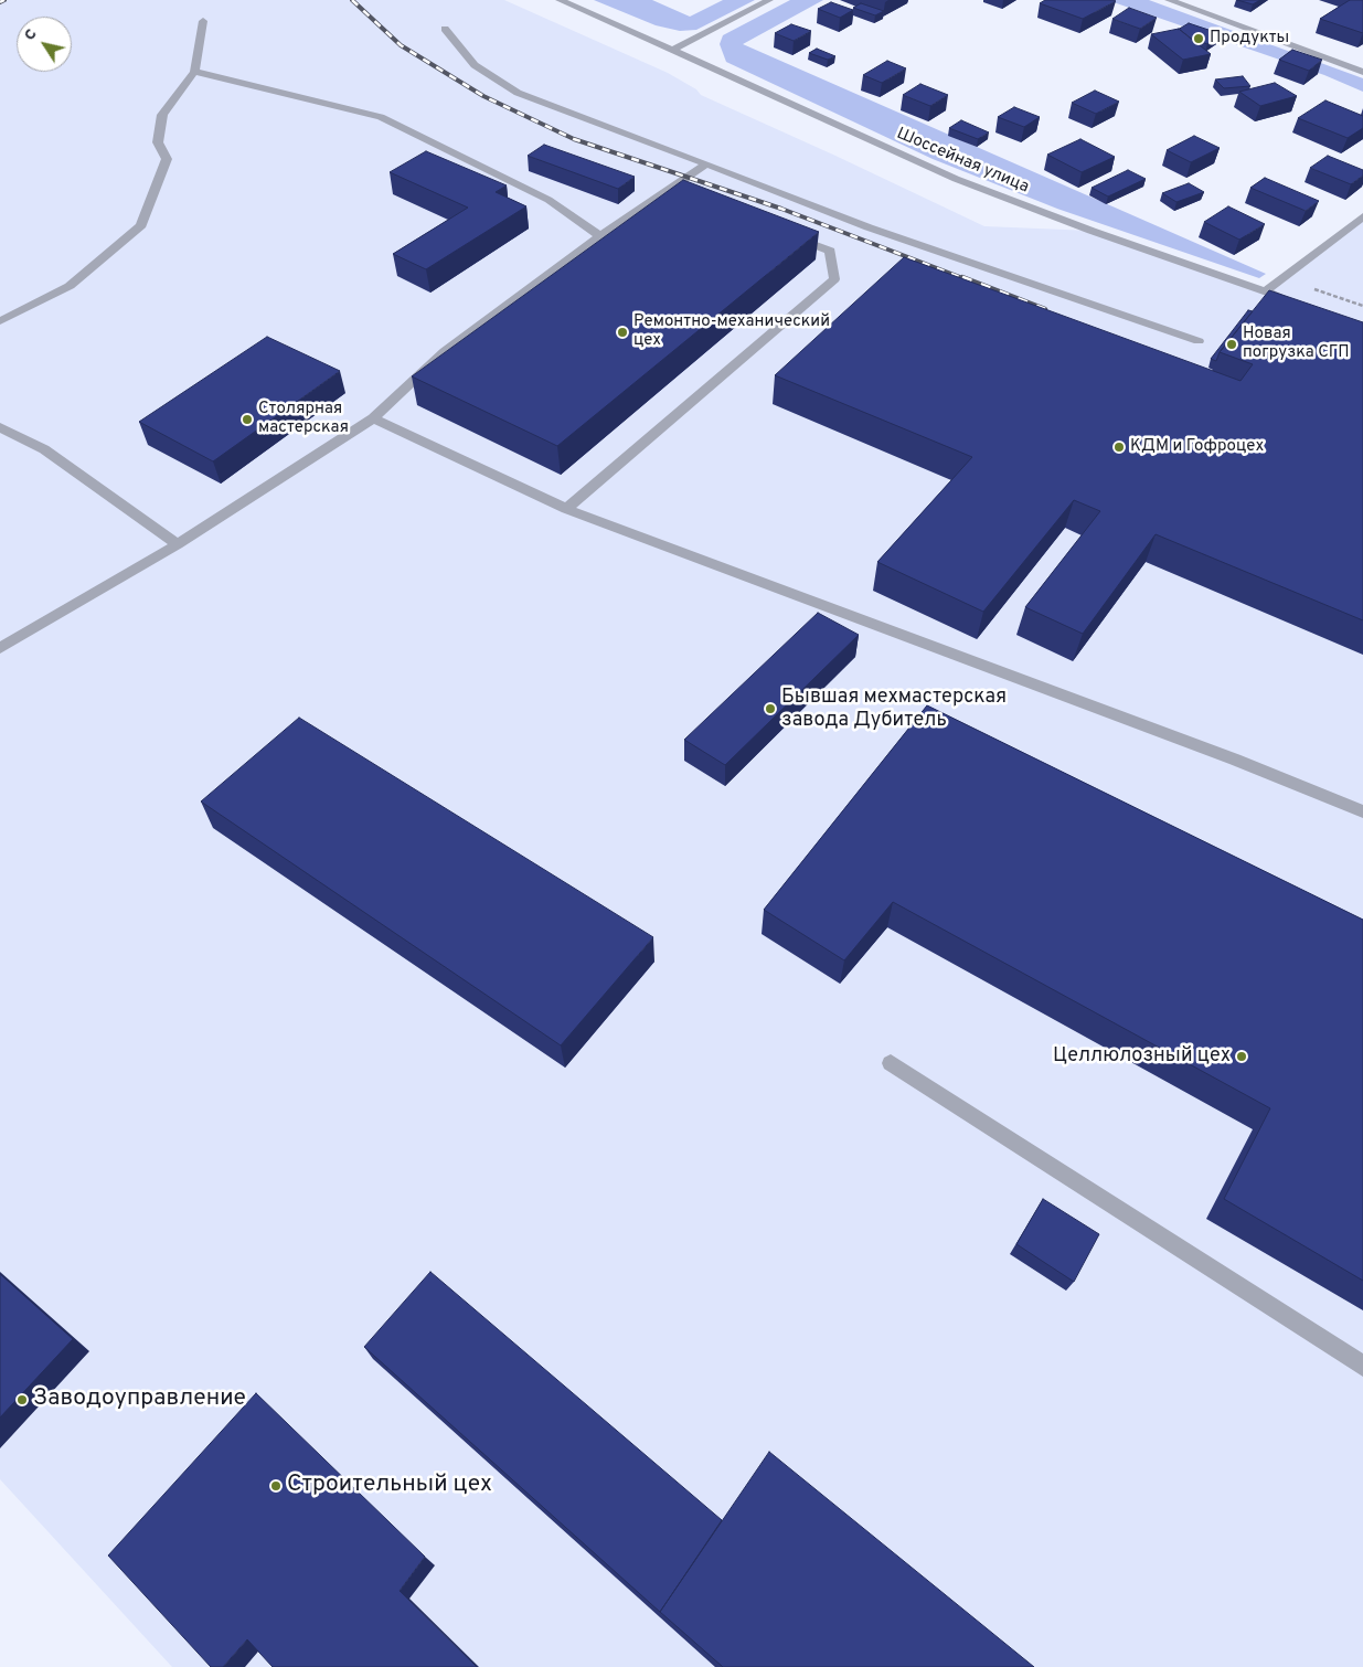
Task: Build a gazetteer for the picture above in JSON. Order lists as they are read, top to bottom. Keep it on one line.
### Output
{"streets":{"street":["Шоссейная улица"]},"places":["Продукты","Ремонтно-механический цех","Новая погрузка СГП","Столярная мастерская","КДМ и Гофроцех","Бывшая мехмастерская завода Дубитель","Целлюлозный цех","Заводоуправление","Строительный цех"],"north":"top left"}
